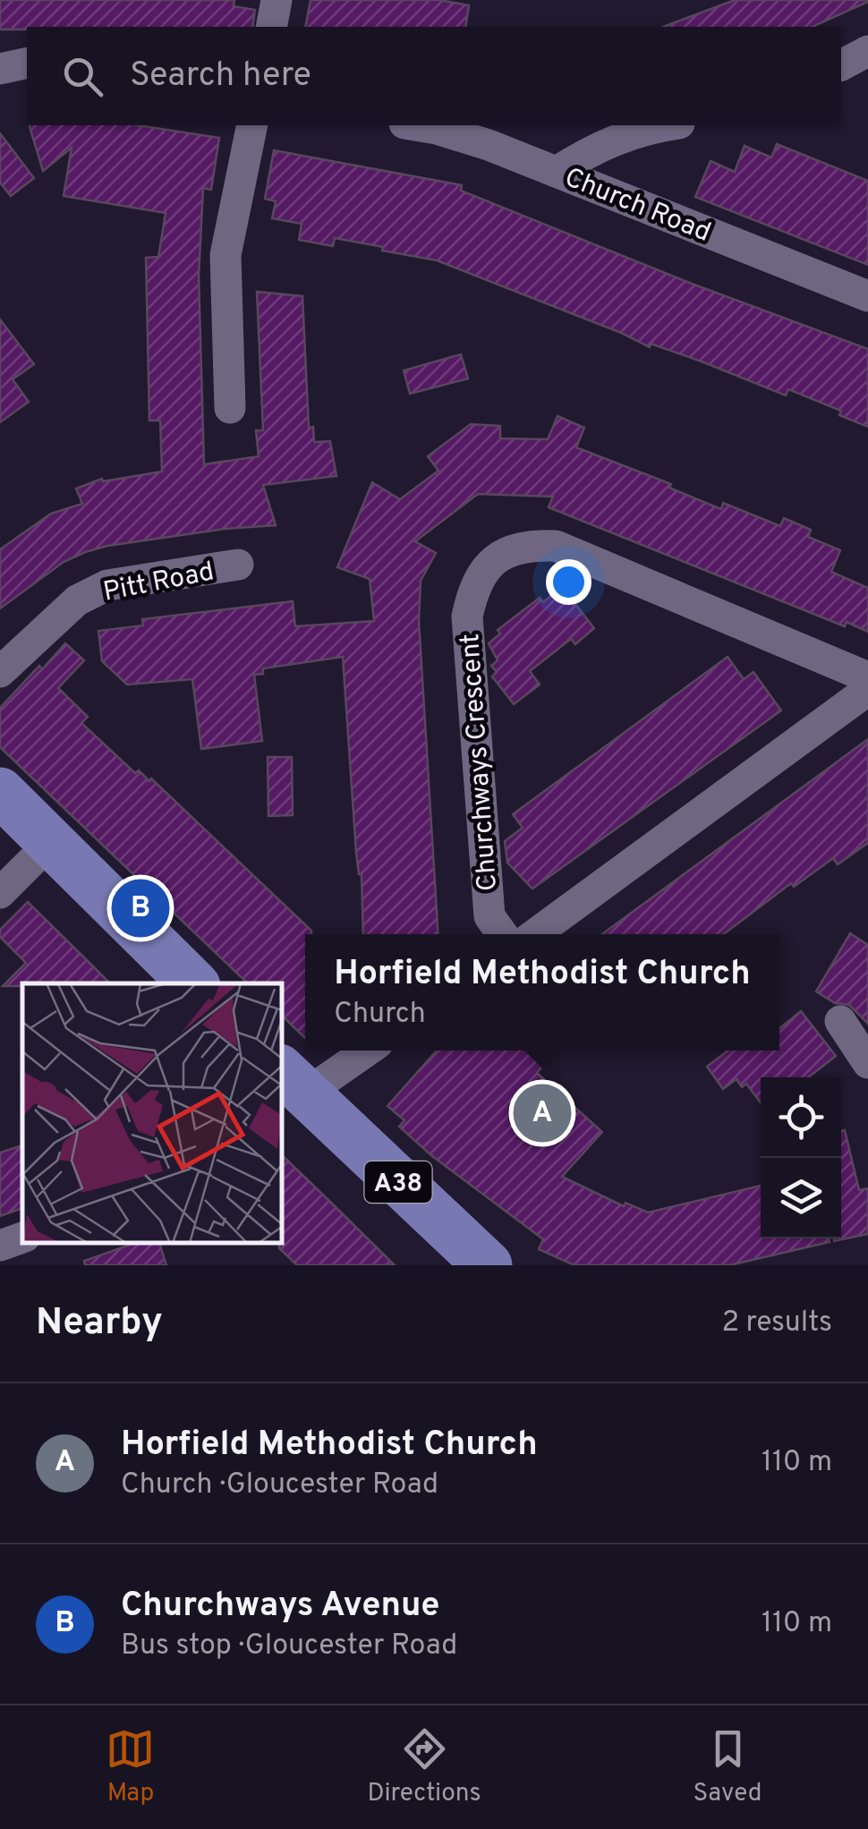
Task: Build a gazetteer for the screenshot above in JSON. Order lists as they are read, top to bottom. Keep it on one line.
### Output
{"streets":{"main road":["A38"],"street":["Church Road","Pitt Road","Churchways Crescent"]},"page":{"search":"Search here","pins":["B","A"],"popup":["Horfield Methodist Church","Church"],"heading":["Nearby","2 results"],"list":[{"mark":"A","name":"Horfield Methodist Church","note":"Church · Gloucester Road","value":"110 m"},{"mark":"B","name":"Churchways Avenue","note":"Bus stop · Gloucester Road","value":"110 m"}],"nav":["Map","Directions","Saved"]}}
